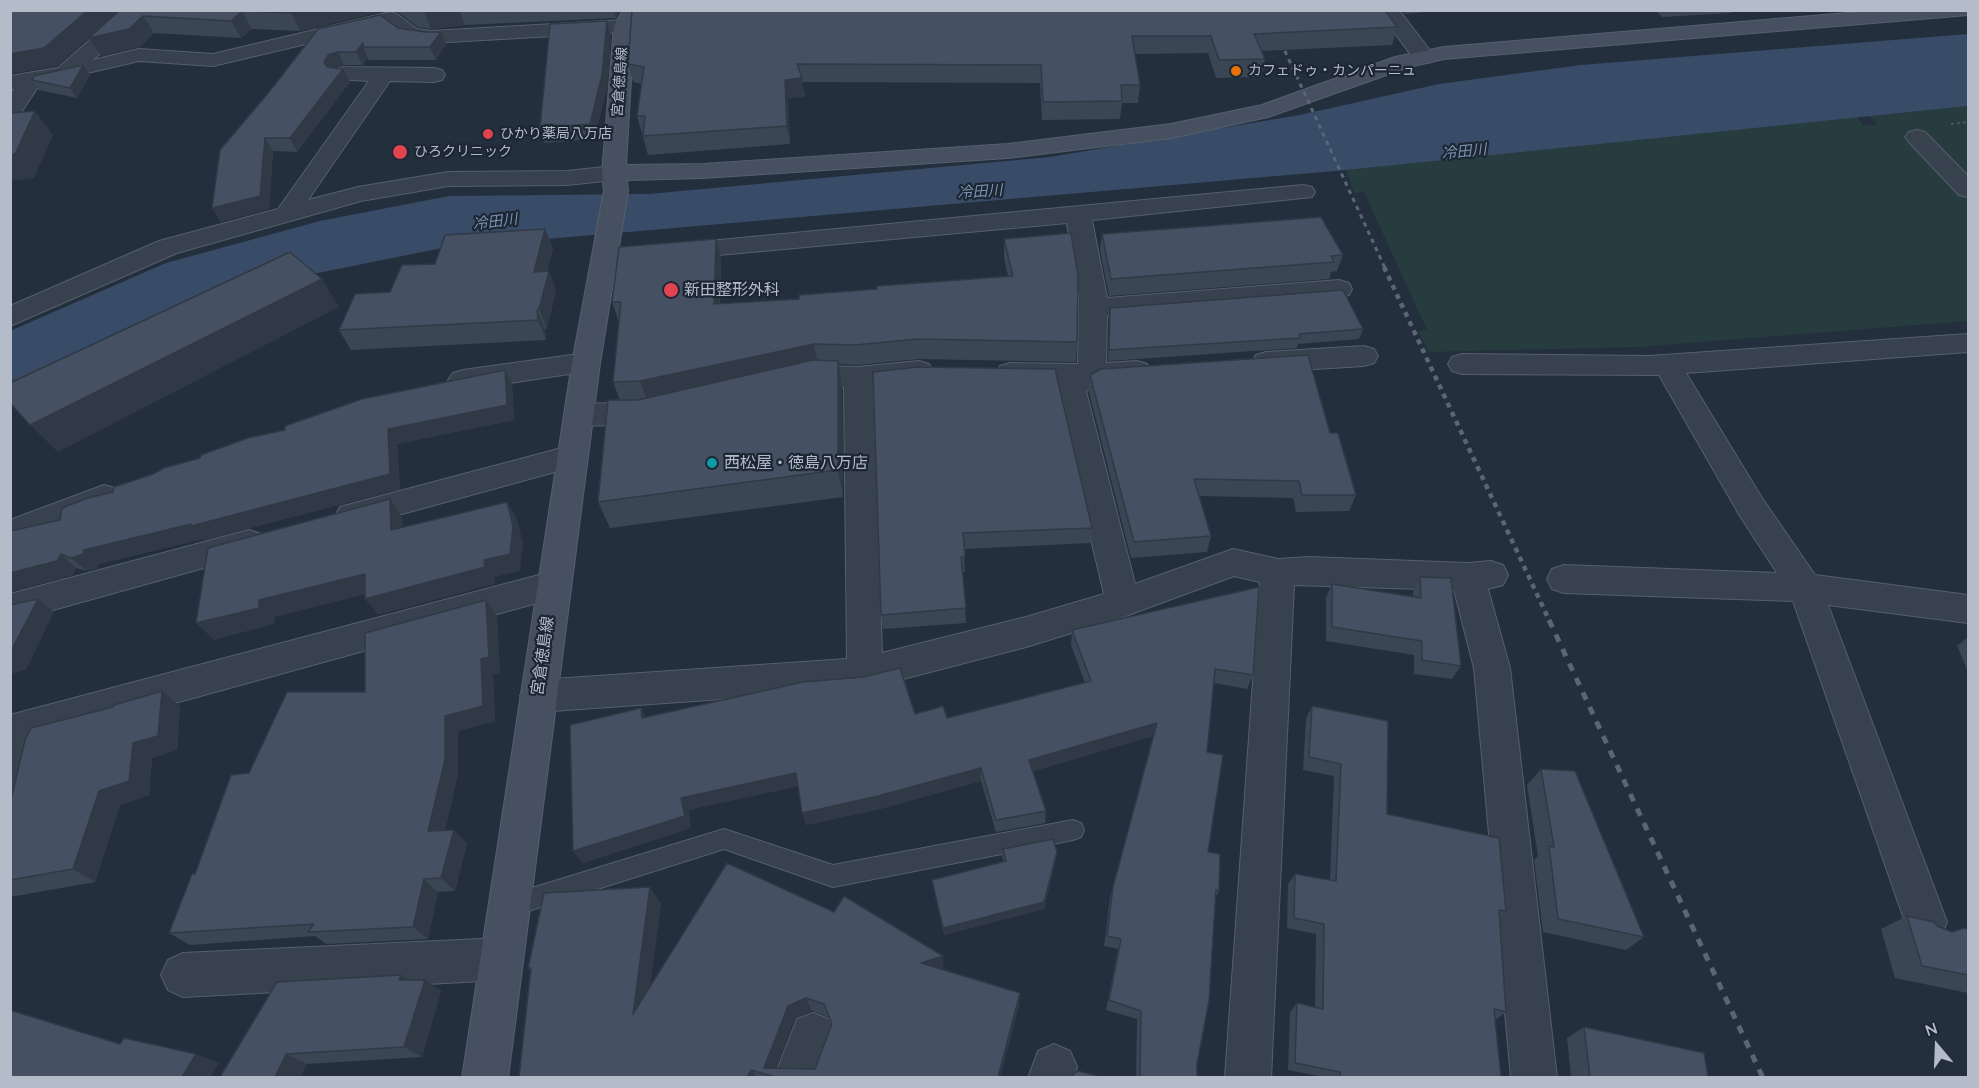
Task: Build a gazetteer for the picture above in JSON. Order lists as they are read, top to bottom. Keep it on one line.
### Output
{"streets":{"street":["宮倉徳島線"]},"water":["冷田川"],"places":["カフェドゥ・カンパーニュ","ひかり薬局八万店","ひろクリニック","新田整形外科","西松屋・徳島八万店"],"north":"top"}
